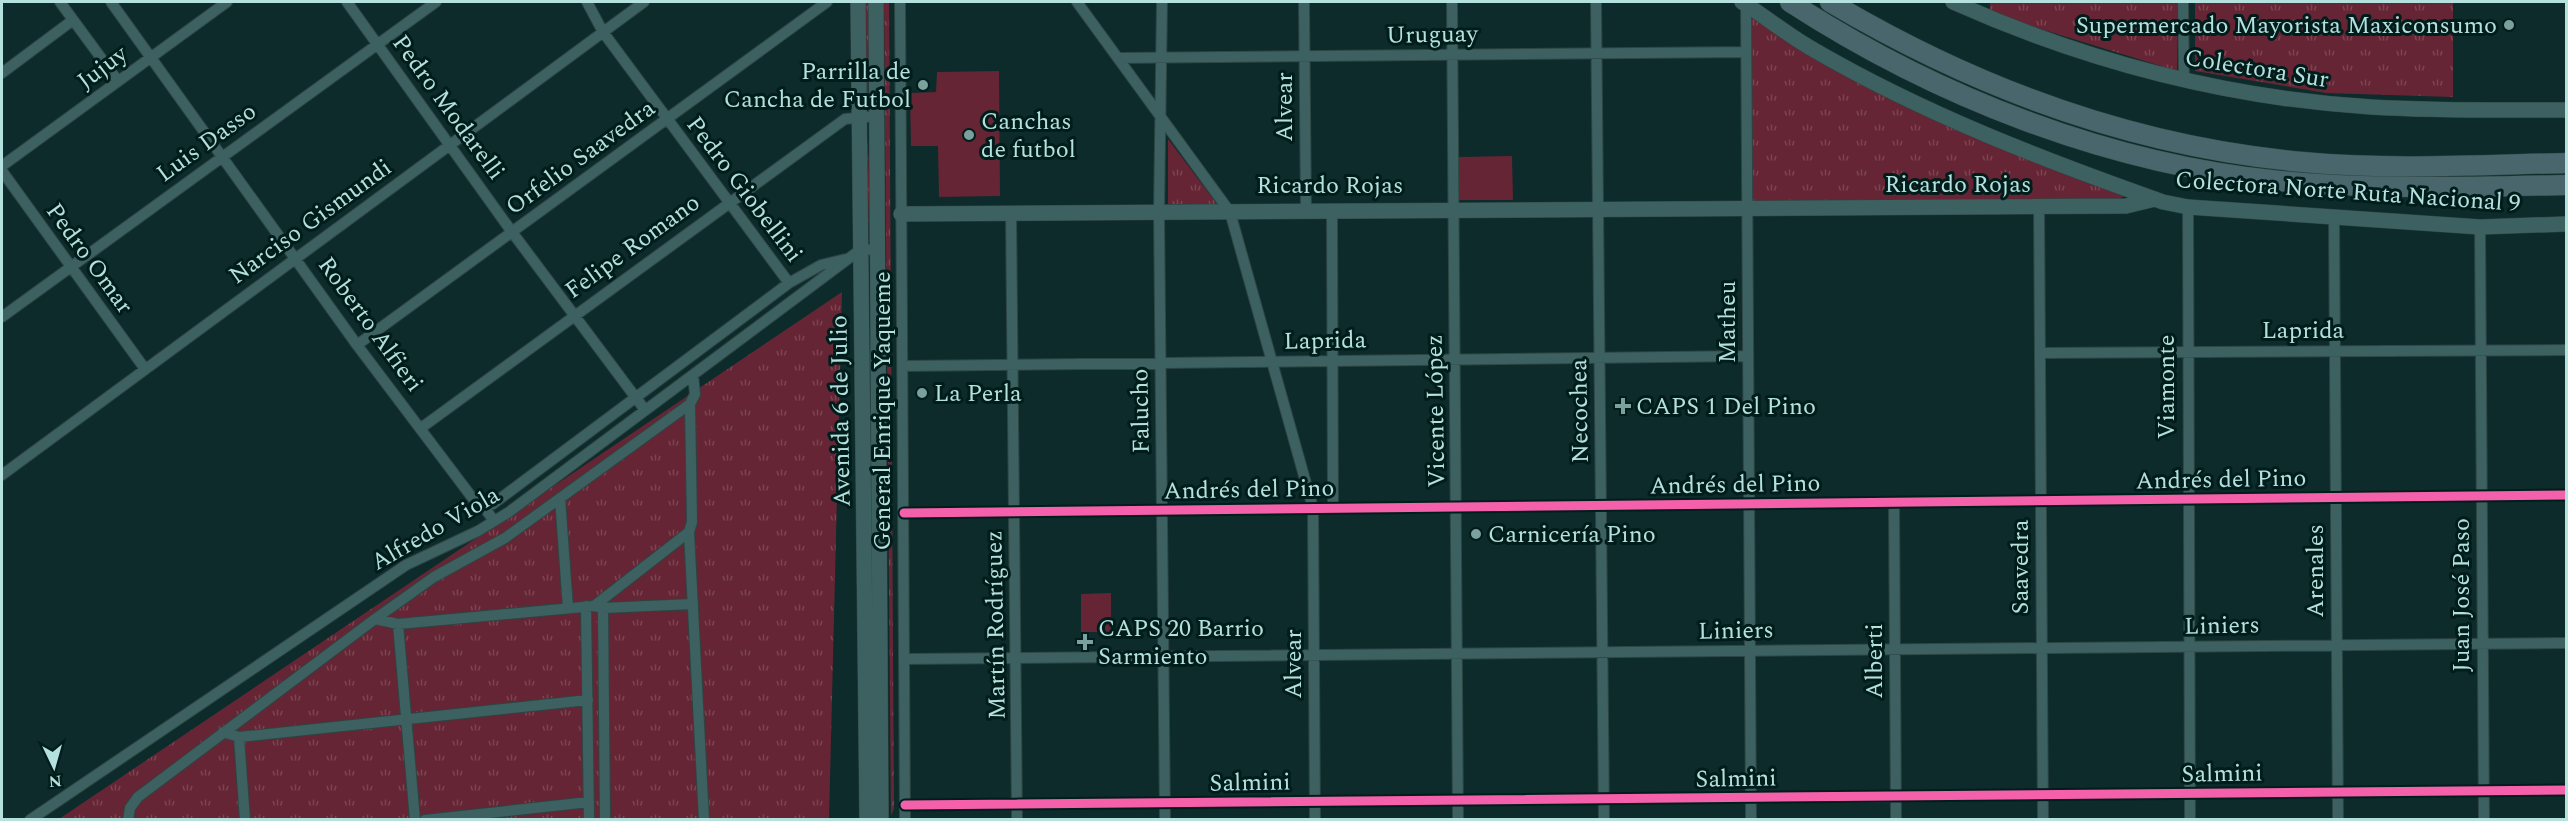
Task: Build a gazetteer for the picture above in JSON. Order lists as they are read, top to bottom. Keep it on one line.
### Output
{"streets":{"street":["Uruguay","Jujuy","Colectora Sur","Pedro Modarelli","Alvear","Luis Dasso","Orfelio Saavedra","Ricardo Rojas","Pedro Giobellini","Colectora Norte Ruta Nacional 9","Narciso Gismundi","Felipe Romano","Pedro Omar","Matheu","Roberto Alfieri","Laprida","Viamonte","Avenida 6 de Julio","General Enrique Yaqueme","Falucho","Vicente López","Necochea","Andrés del Pino","Alfredo Viola","Saavedra","Arenales","Juan José Paso","Martín Rodríguez","Liniers","Alberti","Salmini"]},"crossings":[["Uruguay","Alvear"],["Uruguay","Matheu"],["Uruguay","Falucho"],["Uruguay","Vicente López"],["Uruguay","Necochea"],["Jujuy","Roberto Alfieri"],["Pedro Modarelli","Luis Dasso"],["Pedro Modarelli","Orfelio Saavedra"],["Pedro Modarelli","Narciso Gismundi"],["Pedro Modarelli","Felipe Romano"],["Pedro Modarelli","Alfredo Viola"],["Alvear","Ricardo Rojas"],["Alvear","Laprida"],["Alvear","Andrés del Pino"],["Alvear","Liniers"],["Alvear","Salmini"],["Luis Dasso","Pedro Omar"],["Luis Dasso","Roberto Alfieri"],["Orfelio Saavedra","Pedro Giobellini"],["Orfelio Saavedra","Roberto Alfieri"],["Ricardo Rojas","Colectora Norte Ruta Nacional 9"],["Ricardo Rojas","Matheu"],["Ricardo Rojas","General Enrique Yaqueme"],["Ricardo Rojas","Falucho"],["Ricardo Rojas","Vicente López"],["Ricardo Rojas","Necochea"],["Ricardo Rojas","Saavedra"],["Ricardo Rojas","Martín Rodríguez"],["Pedro Giobellini","Narciso Gismundi"],["Pedro Giobellini","Felipe Romano"],["Pedro Giobellini","Alfredo Viola"],["Colectora Norte Ruta Nacional 9","Matheu"],["Colectora Norte Ruta Nacional 9","Viamonte"],["Colectora Norte Ruta Nacional 9","Arenales"],["Colectora Norte Ruta Nacional 9","Juan José Paso"],["Narciso Gismundi","Pedro Omar"],["Narciso Gismundi","Roberto Alfieri"],["Felipe Romano","Roberto Alfieri"],["Felipe Romano","Avenida 6 de Julio"],["Matheu","Laprida"],["Matheu","Andrés del Pino"],["Matheu","Liniers"],["Matheu","Salmini"],["Roberto Alfieri","Alfredo Viola"],["Laprida","Viamonte"],["Laprida","General Enrique Yaqueme"],["Laprida","Falucho"],["Laprida","Vicente López"],["Laprida","Necochea"],["Laprida","Saavedra"],["Laprida","Arenales"],["Laprida","Juan José Paso"],["Laprida","Martín Rodríguez"],["Viamonte","Andrés del Pino"],["Viamonte","Liniers"],["Viamonte","Salmini"],["Avenida 6 de Julio","Alfredo Viola"],["General Enrique Yaqueme","Andrés del Pino"],["General Enrique Yaqueme","Liniers"],["General Enrique Yaqueme","Salmini"],["Falucho","Andrés del Pino"],["Falucho","Liniers"],["Falucho","Salmini"],["Vicente López","Andrés del Pino"],["Vicente López","Liniers"],["Vicente López","Salmini"],["Necochea","Andrés del Pino"],["Necochea","Liniers"],["Necochea","Salmini"],["Andrés del Pino","Saavedra"],["Andrés del Pino","Arenales"],["Andrés del Pino","Juan José Paso"],["Andrés del Pino","Martín Rodríguez"],["Andrés del Pino","Alberti"],["Saavedra","Liniers"],["Saavedra","Salmini"],["Arenales","Liniers"],["Arenales","Salmini"],["Juan José Paso","Liniers"],["Juan José Paso","Salmini"],["Martín Rodríguez","Liniers"],["Martín Rodríguez","Salmini"],["Liniers","Alberti"],["Alberti","Salmini"]],"places":{"other":["Supermercado Mayorista Maxiconsumo","Parrilla de Cancha de Futbol","Canchas de futbol","La Perla","Carnicería Pino"],"health":["CAPS 1 Del Pino","CAPS 20 Barrio Sarmiento"]},"north":"bottom"}
